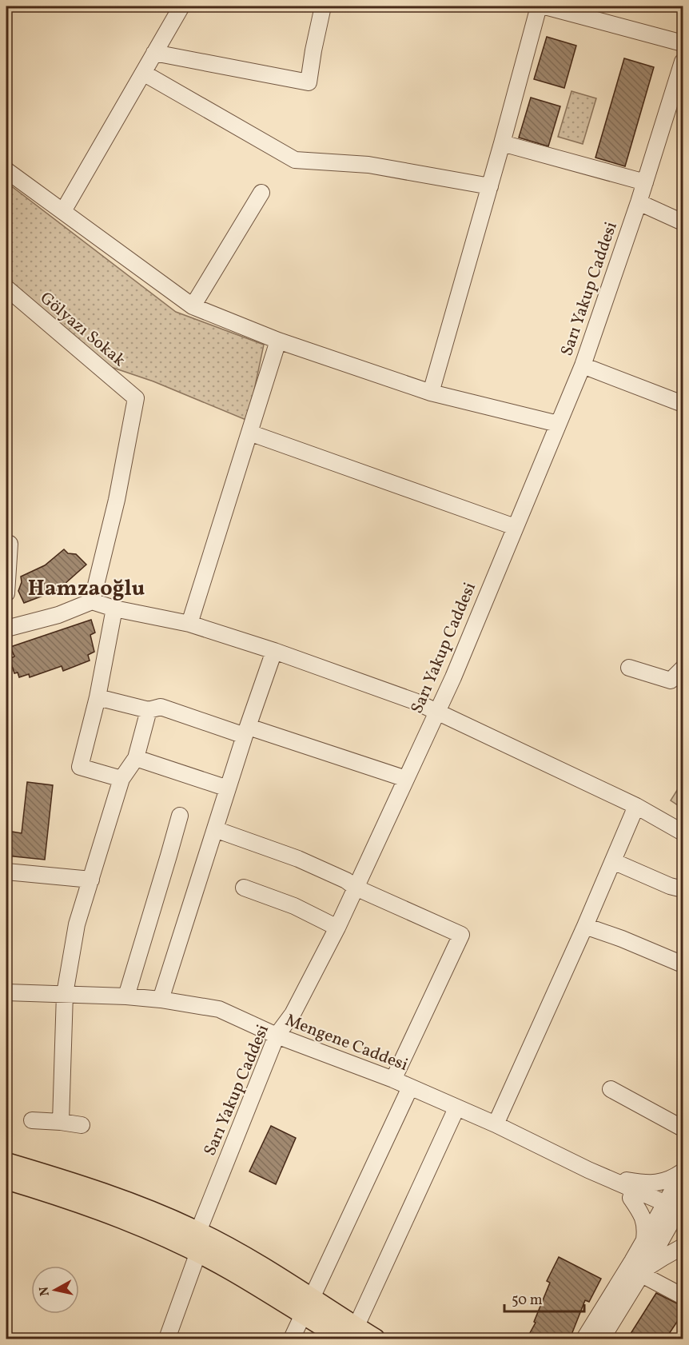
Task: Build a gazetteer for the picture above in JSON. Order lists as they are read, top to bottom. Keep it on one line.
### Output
{"streets":{"street":["Sarı Yakup Caddesi","Gölyazı Sokak","Mengene Caddesi"]},"crossings":[["Sarı Yakup Caddesi","Mengene Caddesi"]],"districts":["Hamzaoğlu"],"scale_bar":"50 m","north":"left"}
